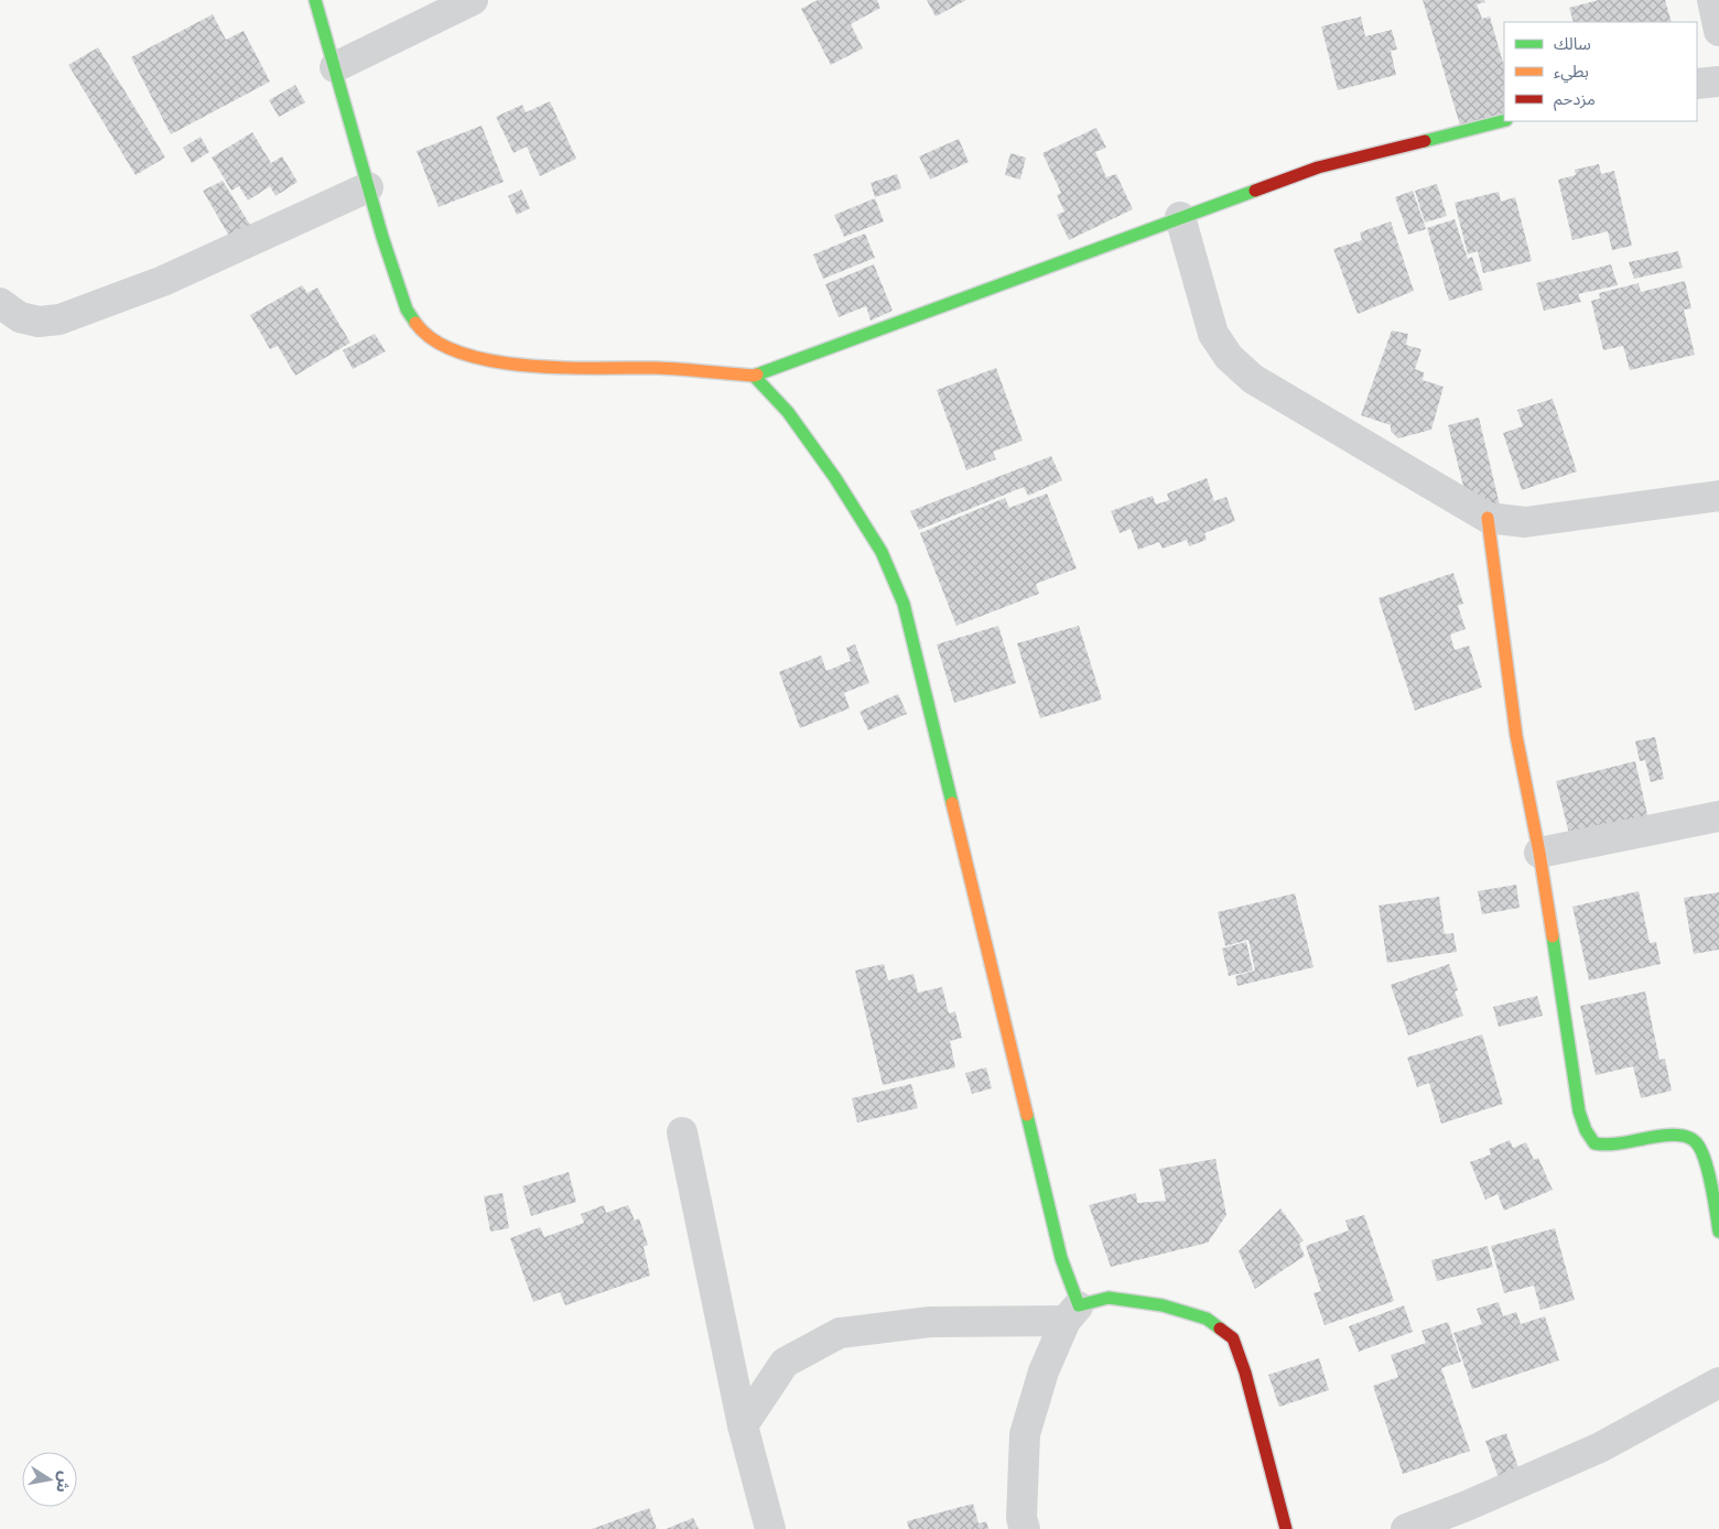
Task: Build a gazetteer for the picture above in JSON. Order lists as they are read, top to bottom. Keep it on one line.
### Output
{"legend":["سالك","بطيء","مزدحم"],"north":"right"}
